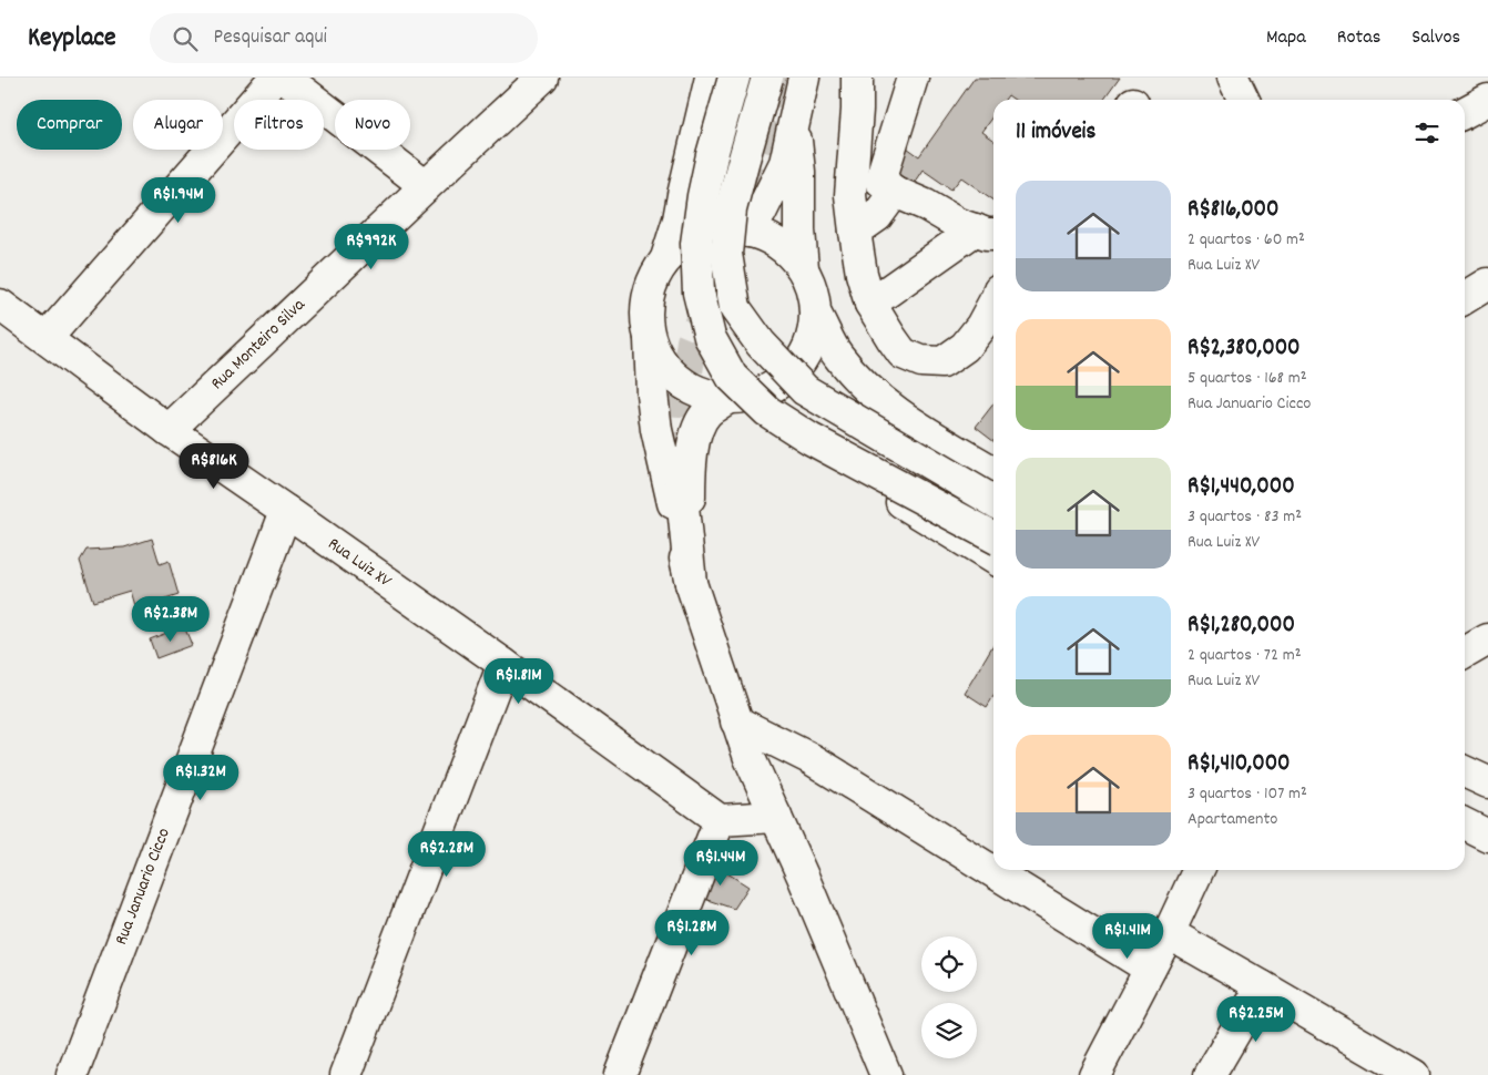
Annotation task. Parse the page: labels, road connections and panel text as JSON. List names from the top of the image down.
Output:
{
  "streets": {
    "main road": ["Rua Monteiro Silva", "Rua Luiz XV", "Rua Januario Cicco"]
  },
  "crossings": [
    ["Rua Monteiro Silva", "Rua Luiz XV"],
    ["Rua Luiz XV", "Rua Januario Cicco"]
  ],
  "page": {
    "header": "Keyplace",
    "search": "Pesquisar aqui",
    "nav": ["Mapa", "Rotas", "Salvos"],
    "chip": [
      "Comprar",
      "Alugar",
      "Filtros",
      "Novo"
    ],
    "heading": "11 imóveis",
    "list": [
      {
        "name": "R$816,000",
        "note": "2 quartos · 60 m² · Rua Luiz XV"
      },
      {
        "name": "R$2,380,000",
        "note": "5 quartos · 168 m² · Rua Januario Cicco"
      },
      {
        "name": "R$1,440,000",
        "note": "3 quartos · 83 m² · Rua Luiz XV"
      },
      {
        "name": "R$1,280,000",
        "note": "2 quartos · 72 m² · Rua Luiz XV"
      },
      {
        "name": "R$1,410,000",
        "note": "3 quartos · 107 m² · Apartamento"
      }
    ],
    "price": [
      "R$1.94M",
      "R$992K",
      "R$816K",
      "R$2.38M",
      "R$1.81M",
      "R$1.32M",
      "R$2.28M",
      "R$1.44M",
      "R$1.28M",
      "R$1.41M",
      "R$2.25M"
    ]
  }
}
